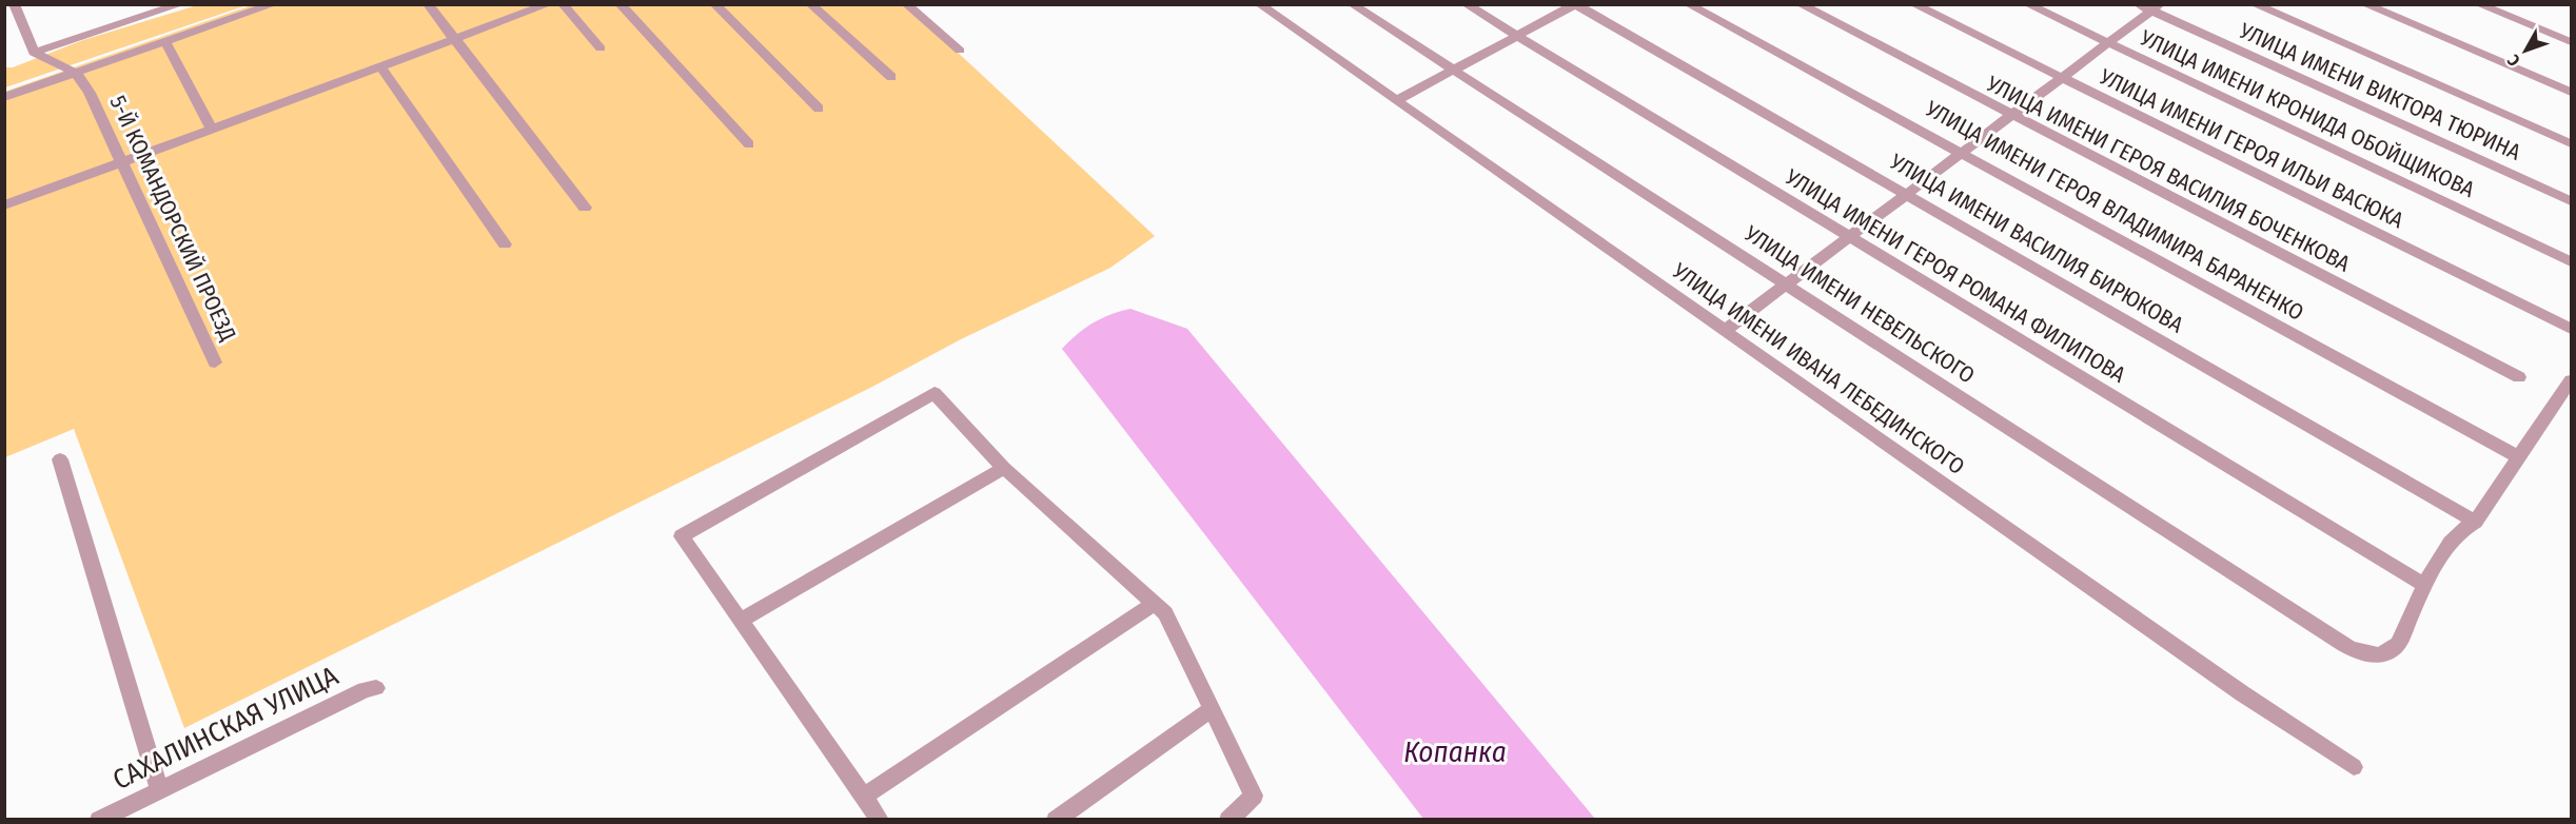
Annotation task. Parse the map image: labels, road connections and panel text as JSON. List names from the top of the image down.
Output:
{
  "streets": {
    "street": [
      "УЛИЦА ИМЕНИ ВИКТОРА ТЮРИНА",
      "УЛИЦА ИМЕНИ КРОНИДА ОБОЙЩИКОВА",
      "УЛИЦА ИМЕНИ ГЕРОЯ ИЛЬИ ВАСЮКА",
      "УЛИЦА ИМЕНИ ГЕРОЯ ВАСИЛИЯ БОЧЕНКОВА",
      "УЛИЦА ИМЕНИ ГЕРОЯ ВЛАДИМИРА БАРАНЕНКО",
      "5-Й КОМАНДОРСКИЙ ПРОЕЗД",
      "УЛИЦА ИМЕНИ ВАСИЛИЯ БИРЮКОВА",
      "УЛИЦА ИМЕНИ ГЕРОЯ РОМАНА ФИЛИПОВА",
      "УЛИЦА ИМЕНИ НЕВЕЛЬСКОГО",
      "УЛИЦА ИМЕНИ ИВАНА ЛЕБЕДИНСКОГО",
      "САХАЛИНСКАЯ УЛИЦА"
    ]
  },
  "crossings": [
    ["УЛИЦА ИМЕНИ ГЕРОЯ ВЛАДИМИРА БАРАНЕНКО", "УЛИЦА ИМЕНИ НЕВЕЛЬСКОГО"],
    ["УЛИЦА ИМЕНИ ВАСИЛИЯ БИРЮКОВА", "УЛИЦА ИМЕНИ НЕВЕЛЬСКОГО"],
    ["УЛИЦА ИМЕНИ ГЕРОЯ РОМАНА ФИЛИПОВА", "УЛИЦА ИМЕНИ НЕВЕЛЬСКОГО"]
  ],
  "water": ["Копанка"],
  "north": "bottom left"
}
